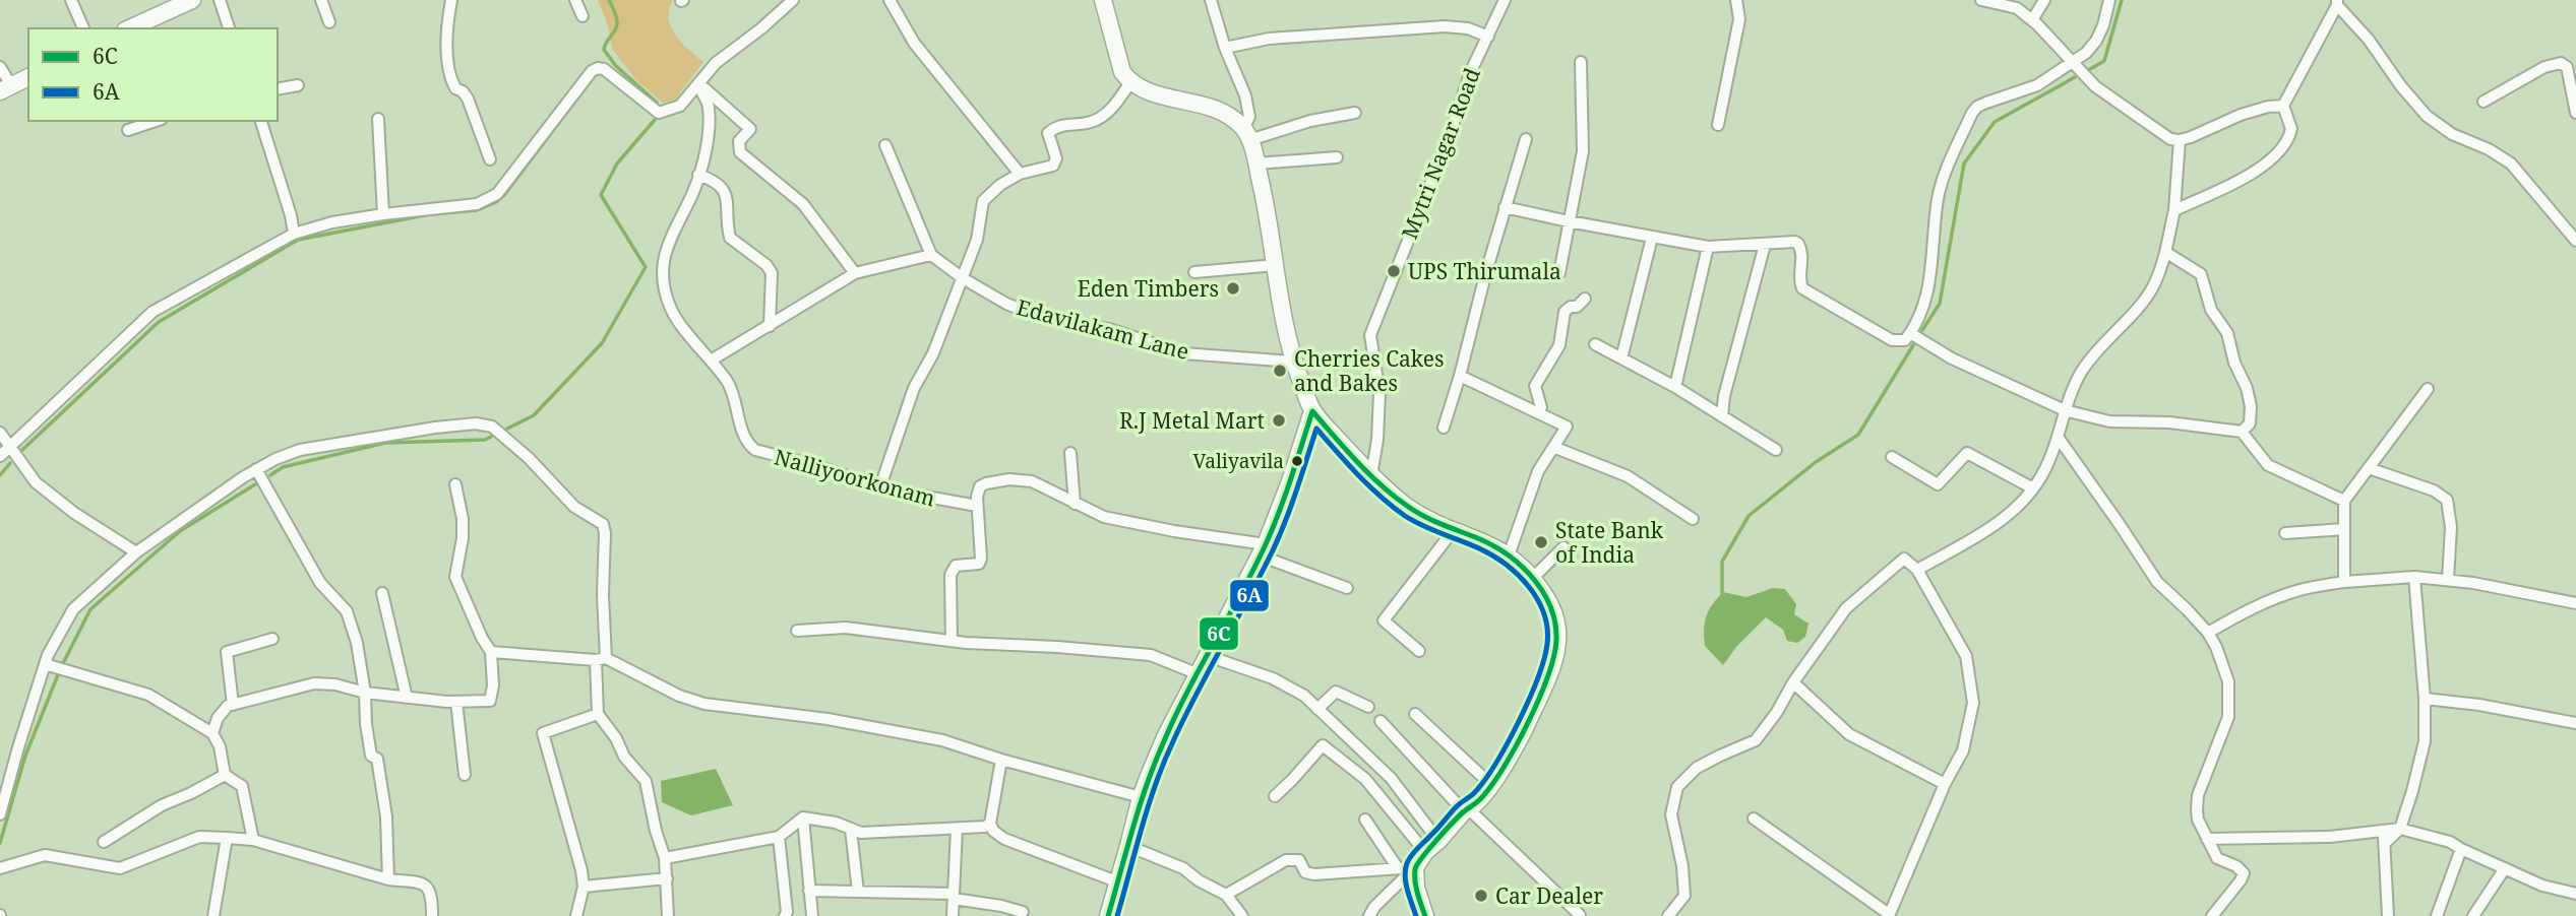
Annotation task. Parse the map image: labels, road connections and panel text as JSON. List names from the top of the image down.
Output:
{
  "streets": {
    "street": ["Mytri Nagar Road", "Edavilakam Lane", "Nalliyoorkonam"]
  },
  "places": [
    "UPS Thirumala",
    "Eden Timbers",
    "Cherries Cakes and Bakes",
    "R.J Metal Mart",
    "Valiyavila",
    "State Bank of India",
    "Car Dealer"
  ],
  "lines": ["transit line 6C", "transit line 6A"],
  "legend": ["6C", "6A"]
}
